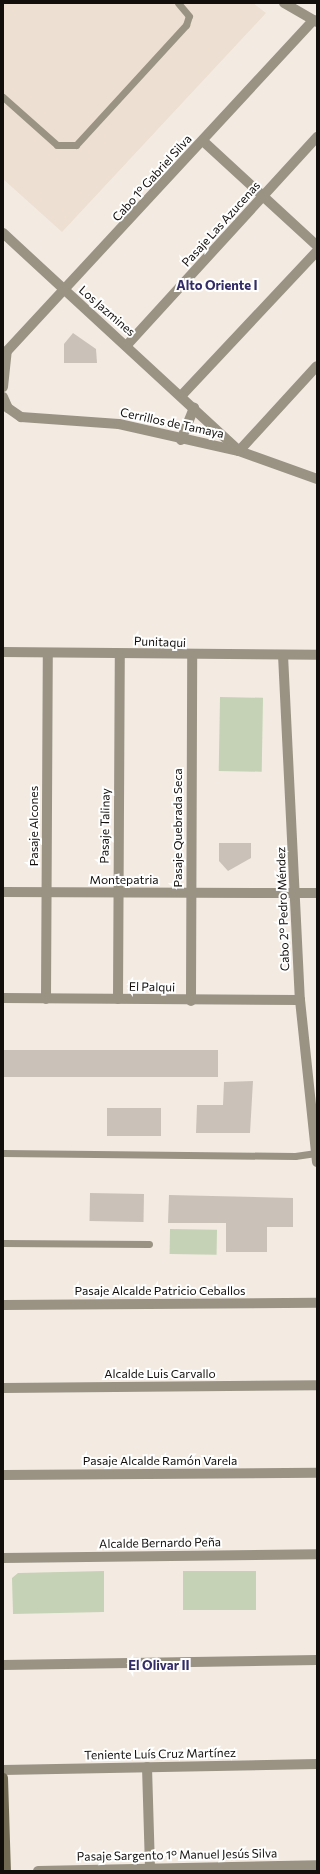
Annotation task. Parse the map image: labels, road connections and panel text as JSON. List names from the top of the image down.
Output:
{
  "streets": {
    "street": [
      "Cabo 1° Gabriel Silva",
      "Pasaje Las Azucenas",
      "Los Jazmines",
      "Cerrillos de Tamaya",
      "Punitaqui",
      "Pasaje Alcones",
      "Pasaje Talinay",
      "Pasaje Quebrada Seca",
      "Montepatria",
      "Cabo 2° Pedro Méndez",
      "El Palqui",
      "Pasaje Alcalde Patricio Ceballos",
      "Alcalde Luis Carvallo",
      "Pasaje Alcalde Ramón Varela",
      "Alcalde Bernardo Peña",
      "Teniente Luís Cruz Martínez",
      "Pasaje Sargento 1° Manuel Jesús Silva"
    ]
  },
  "crossings": [
    ["Cabo 1° Gabriel Silva", "Los Jazmines"],
    ["Pasaje Las Azucenas", "Los Jazmines"],
    ["Los Jazmines", "Cerrillos de Tamaya"],
    ["Punitaqui", "Pasaje Alcones"],
    ["Punitaqui", "Pasaje Talinay"],
    ["Punitaqui", "Pasaje Quebrada Seca"],
    ["Punitaqui", "Cabo 2° Pedro Méndez"],
    ["Pasaje Alcones", "Montepatria"],
    ["Pasaje Alcones", "El Palqui"],
    ["Pasaje Talinay", "Montepatria"],
    ["Pasaje Talinay", "El Palqui"],
    ["Pasaje Quebrada Seca", "Montepatria"],
    ["Pasaje Quebrada Seca", "El Palqui"],
    ["Montepatria", "Cabo 2° Pedro Méndez"],
    ["Cabo 2° Pedro Méndez", "El Palqui"]
  ],
  "districts": ["Alto Oriente I", "El Olivar II"]
}
